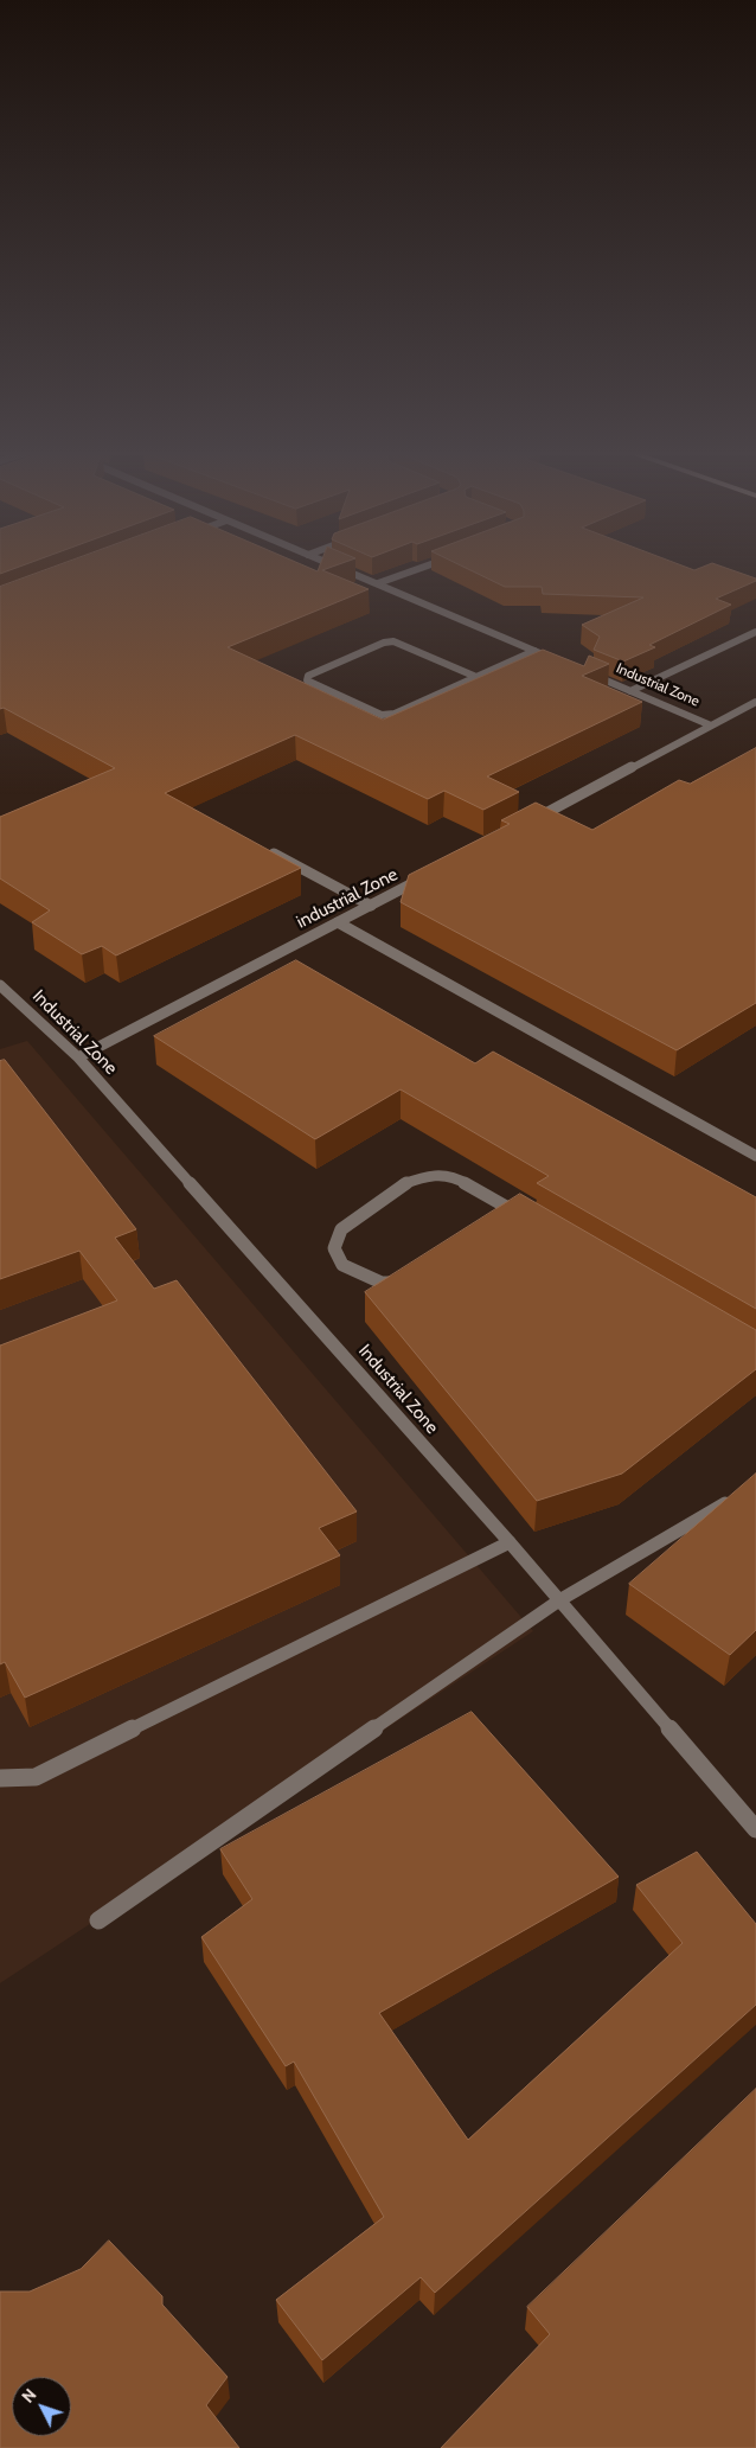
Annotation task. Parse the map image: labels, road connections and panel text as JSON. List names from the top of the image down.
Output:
{
  "streets": {
    "street": ["Industrial Zone", "industrial Zone"]
  },
  "crossings": [
    ["Industrial Zone", "industrial Zone"]
  ],
  "north": "top left"
}
